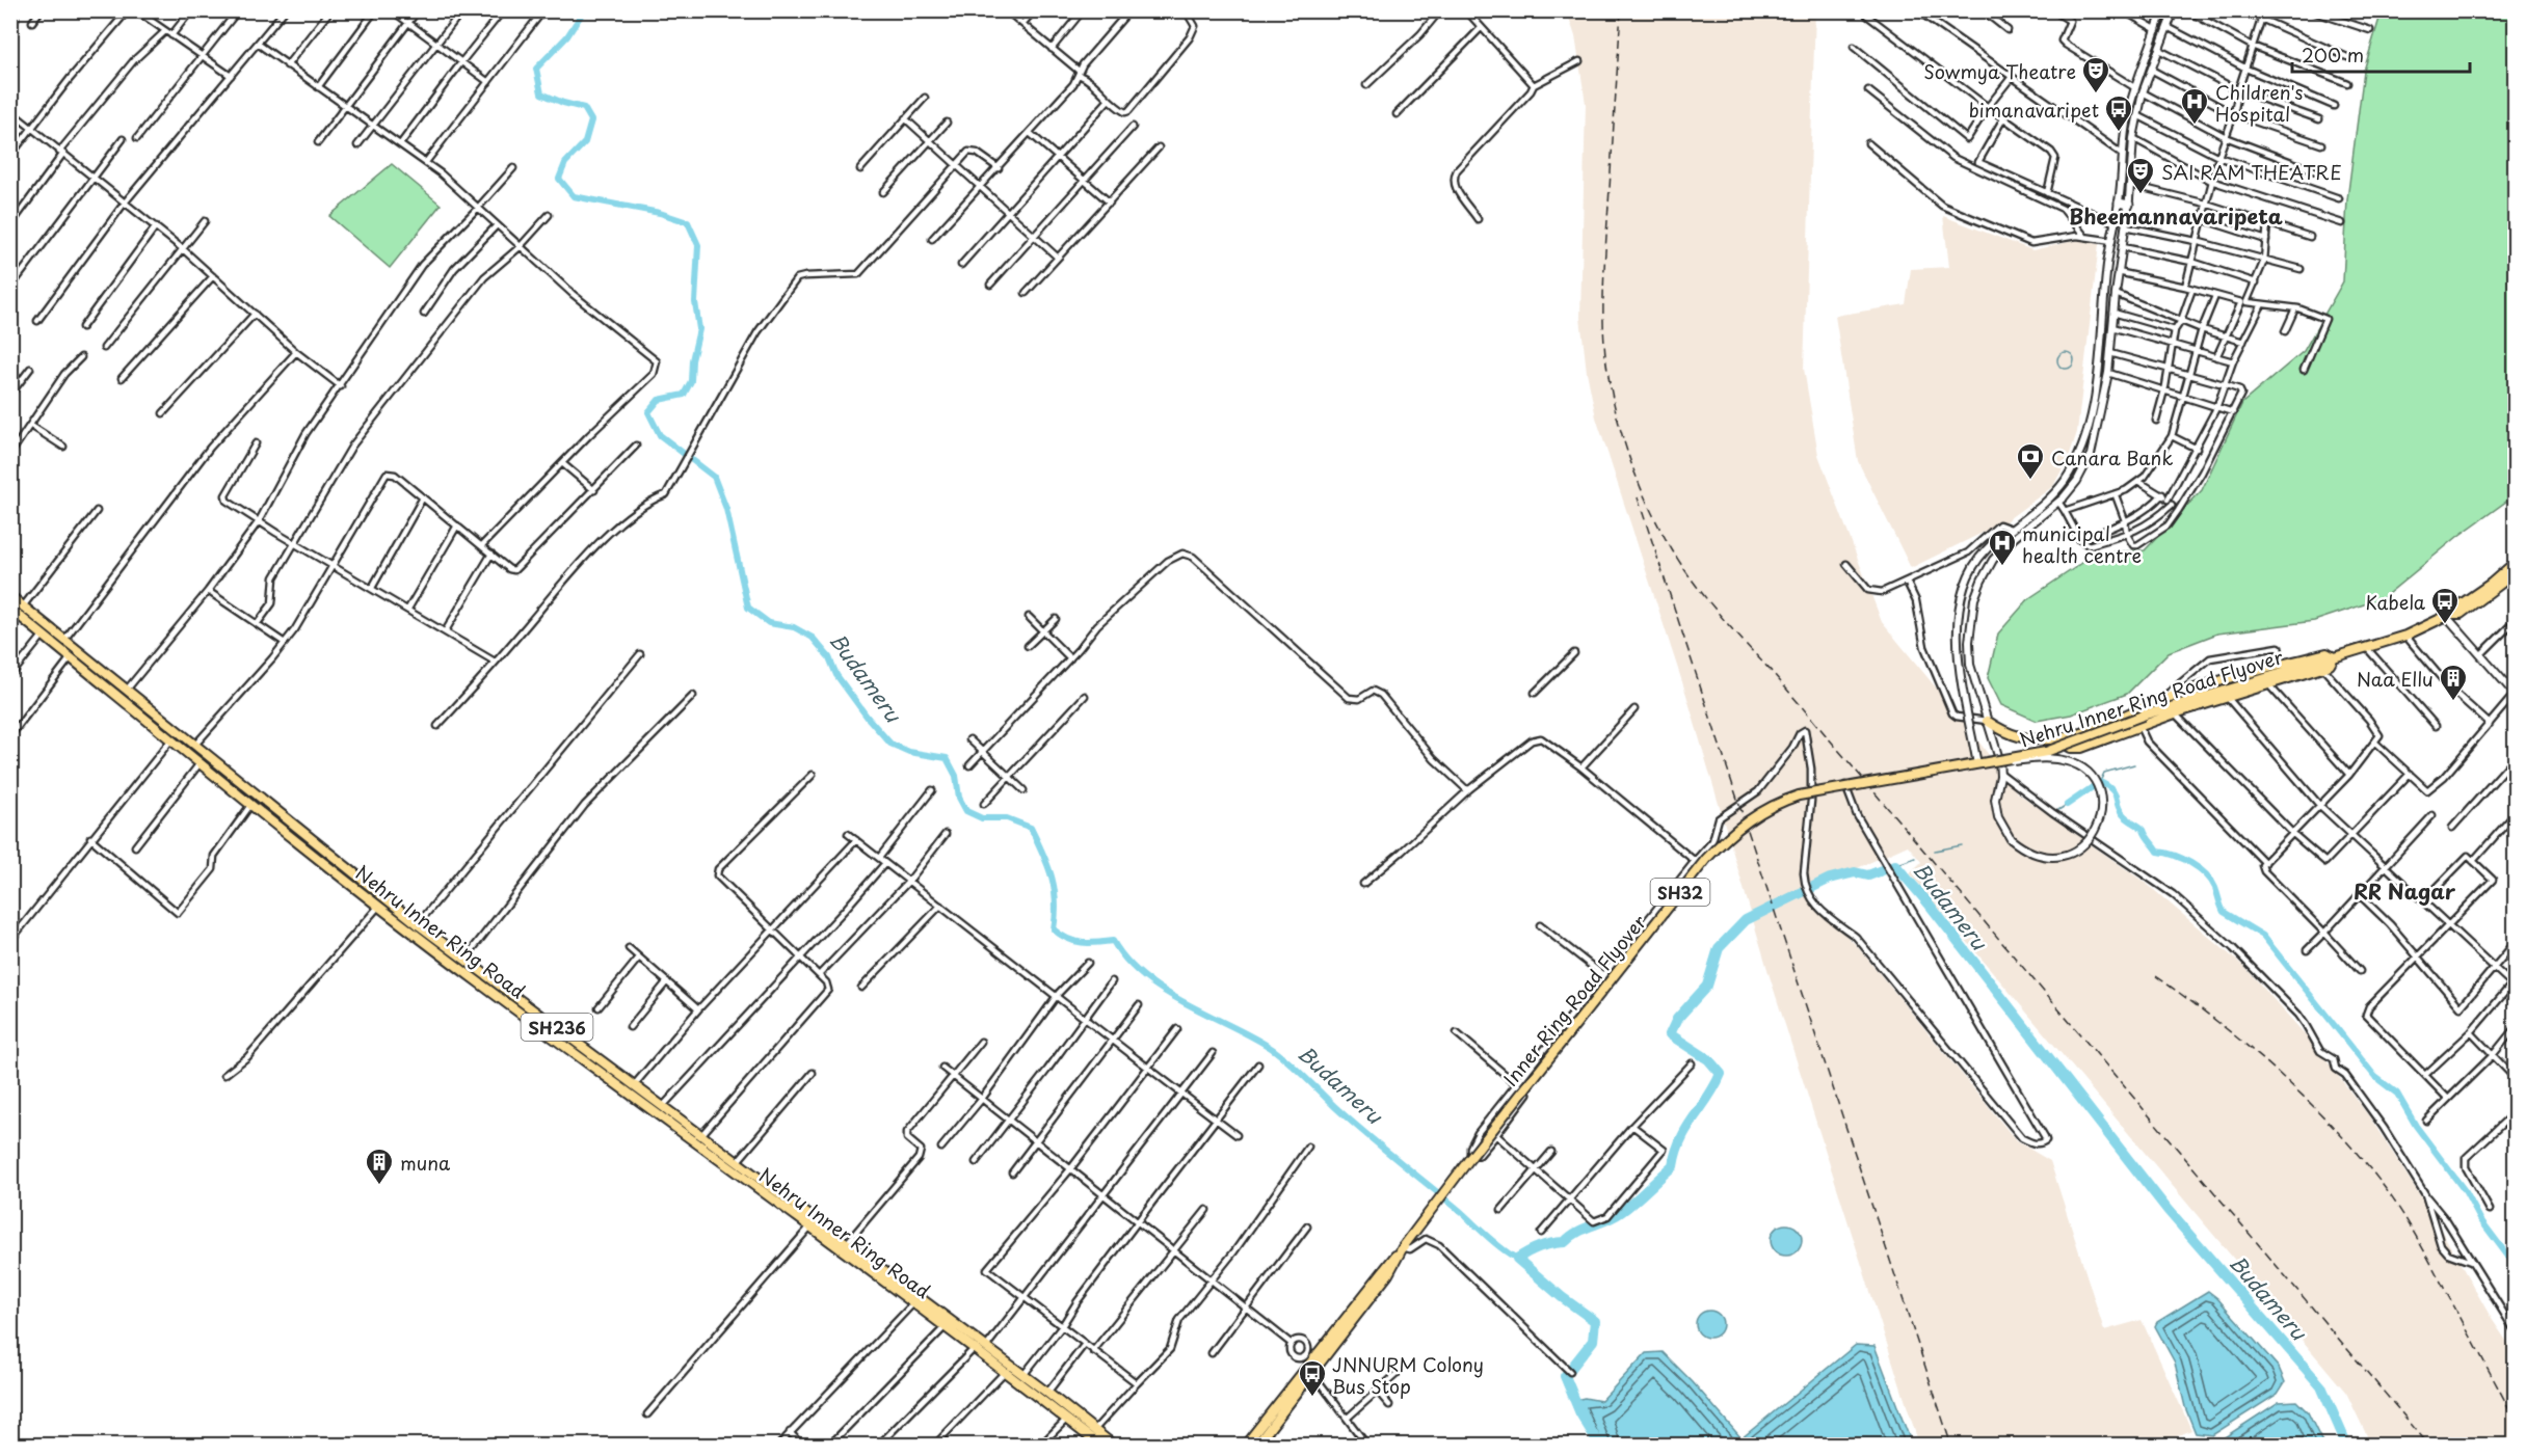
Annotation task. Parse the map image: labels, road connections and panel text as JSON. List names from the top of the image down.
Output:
{
  "streets": {
    "main road": [
      "Nehru Inner Ring Road Flyover",
      "SH32",
      "Nehru Inner Ring Road",
      "Inner Ring Road Flyover",
      "SH236"
    ]
  },
  "crossings": [
    ["Nehru Inner Ring Road Flyover", "Inner Ring Road Flyover"],
    ["SH32", "Inner Ring Road Flyover"]
  ],
  "districts": ["Bheemannavaripeta", "RR Nagar"],
  "water": ["Budameru"],
  "places": {
    "theatre": ["Sowmya Theatre", "SAI RAM THEATRE"],
    "hospital": ["Children's Hospital", "municipal health centre"],
    "bus stop": ["bimanavaripet", "Kabela", "JNNURM Colony Bus Stop"],
    "bank": ["Canara Bank"],
    "building": ["Naa Ellu", "muna"]
  },
  "scale_bar": "200 m"
}
